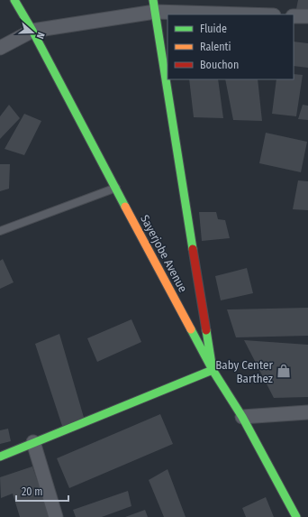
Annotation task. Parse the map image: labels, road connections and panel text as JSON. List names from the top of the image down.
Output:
{
  "streets": {
    "main road": ["Sayerjobe Avenue"]
  },
  "places": {
    "shop": ["Baby Center Barthez"]
  },
  "legend": ["Fluide", "Ralenti", "Bouchon"],
  "scale_bar": "20 m",
  "north": "right"
}
